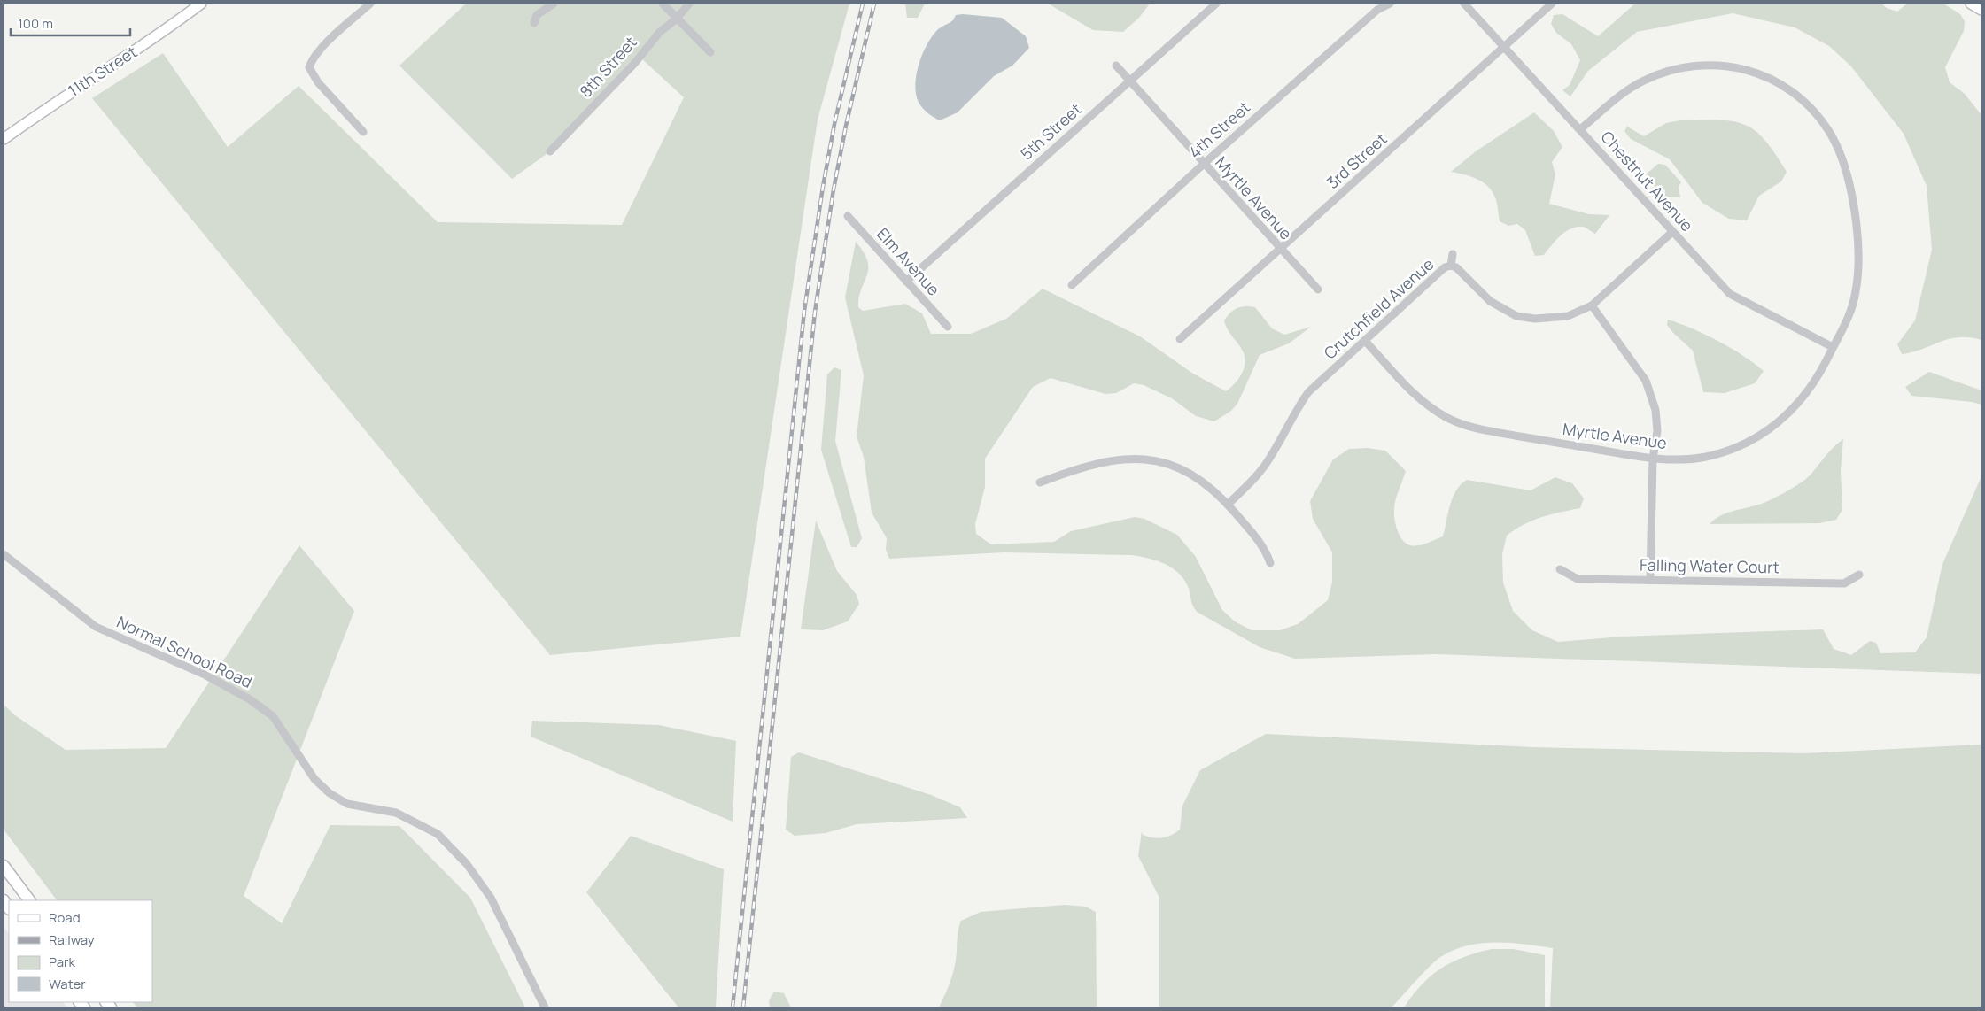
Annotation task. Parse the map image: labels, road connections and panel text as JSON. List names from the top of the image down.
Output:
{
  "streets": {
    "main road": ["11th Street"],
    "street": [
      "8th Street",
      "4th Street",
      "5th Street",
      "3rd Street",
      "Chestnut Avenue",
      "Myrtle Avenue",
      "Elm Avenue",
      "Crutchfield Avenue",
      "Falling Water Court",
      "Normal School Road"
    ]
  },
  "crossings": [
    ["4th Street", "Myrtle Avenue"],
    ["5th Street", "Myrtle Avenue"],
    ["5th Street", "Elm Avenue"],
    ["3rd Street", "Chestnut Avenue"],
    ["3rd Street", "Myrtle Avenue"],
    ["Chestnut Avenue", "Myrtle Avenue"],
    ["Chestnut Avenue", "Crutchfield Avenue"],
    ["Myrtle Avenue", "Crutchfield Avenue"]
  ],
  "legend": [
    "Road",
    "Railway",
    "Park",
    "Water"
  ],
  "scale_bar": "100 m"
}
